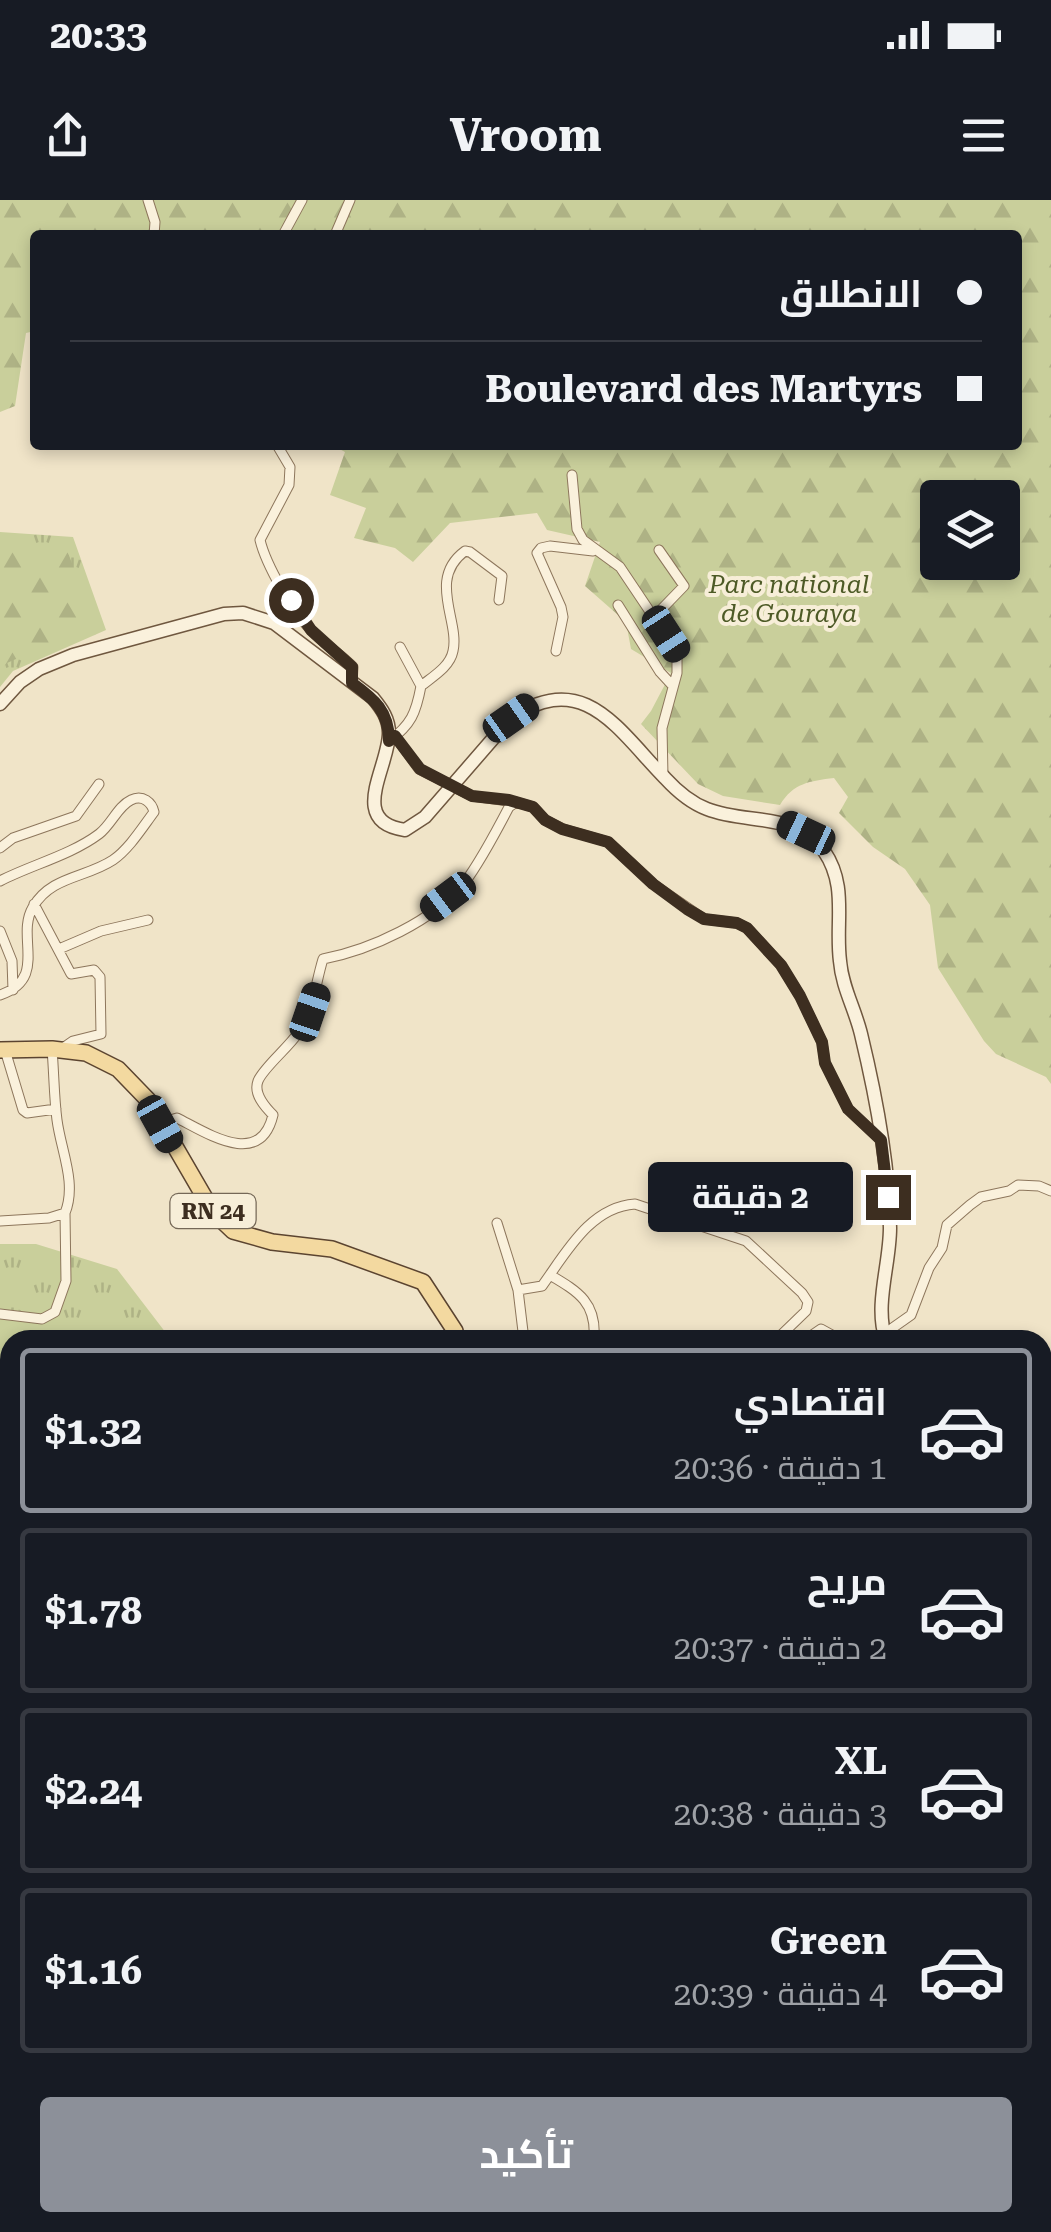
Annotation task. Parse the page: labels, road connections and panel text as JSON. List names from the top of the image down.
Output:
{
  "streets": {
    "main road": ["RN 24"]
  },
  "parks": ["Parc national de Gouraya"],
  "page": {
    "status": "20:33",
    "header": "Vroom",
    "banner": ["الانطلاق", "Boulevard des Martyrs"],
    "bubble": "2 دقيقة",
    "list": [
      {
        "name": "اقتصادي",
        "note": "1 دقيقة · 20:36",
        "value": "$1.32"
      },
      {
        "name": "مريح",
        "note": "2 دقيقة · 20:37",
        "value": "$1.78"
      },
      {
        "name": "XL",
        "note": "3 دقيقة · 20:38",
        "value": "$2.24"
      },
      {
        "name": "Green",
        "note": "4 دقيقة · 20:39",
        "value": "$1.16"
      }
    ],
    "buttons": "تأكيد"
  }
}
